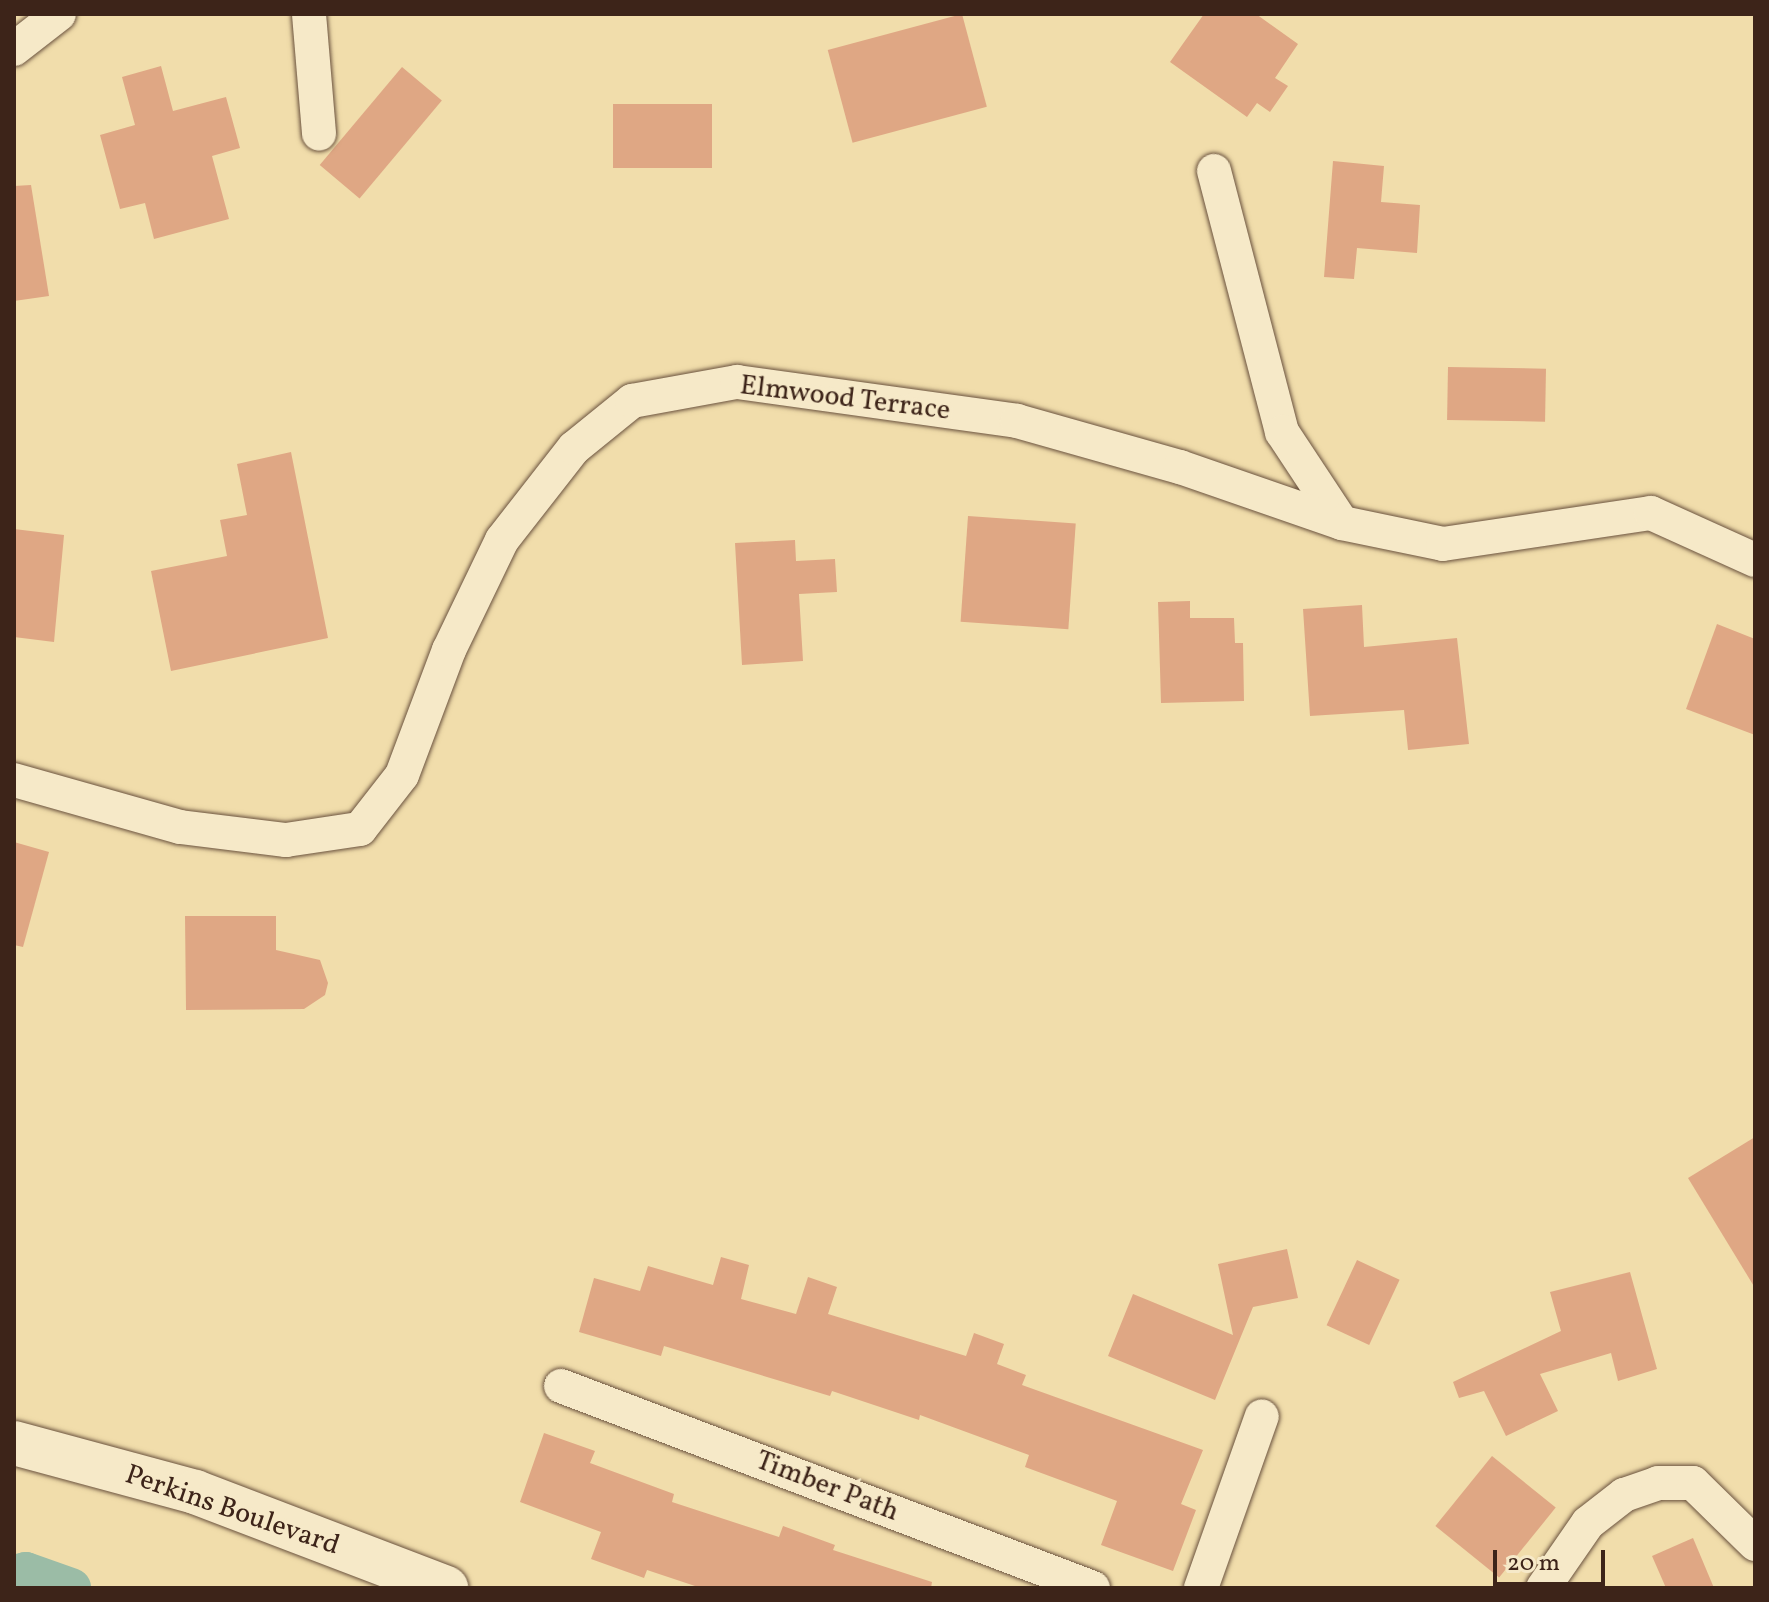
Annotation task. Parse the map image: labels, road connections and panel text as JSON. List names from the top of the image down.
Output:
{
  "streets": {
    "street": ["Elmwood Terrace", "Timber Path", "Perkins Boulevard"]
  },
  "scale_bar": "20 m"
}
